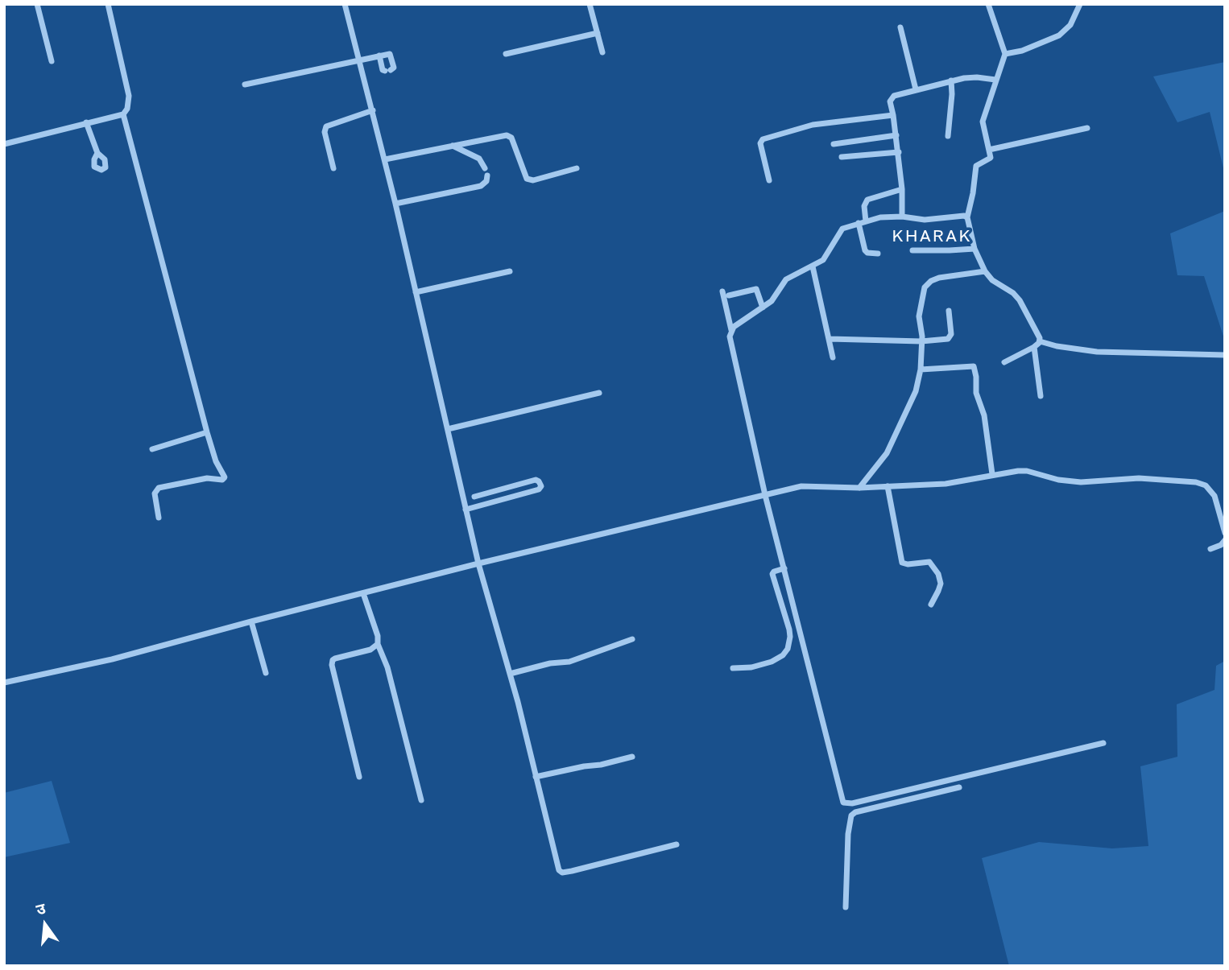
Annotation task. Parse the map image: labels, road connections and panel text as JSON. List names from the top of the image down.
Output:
{
  "districts": ["KHARAK"],
  "north": "top"
}
